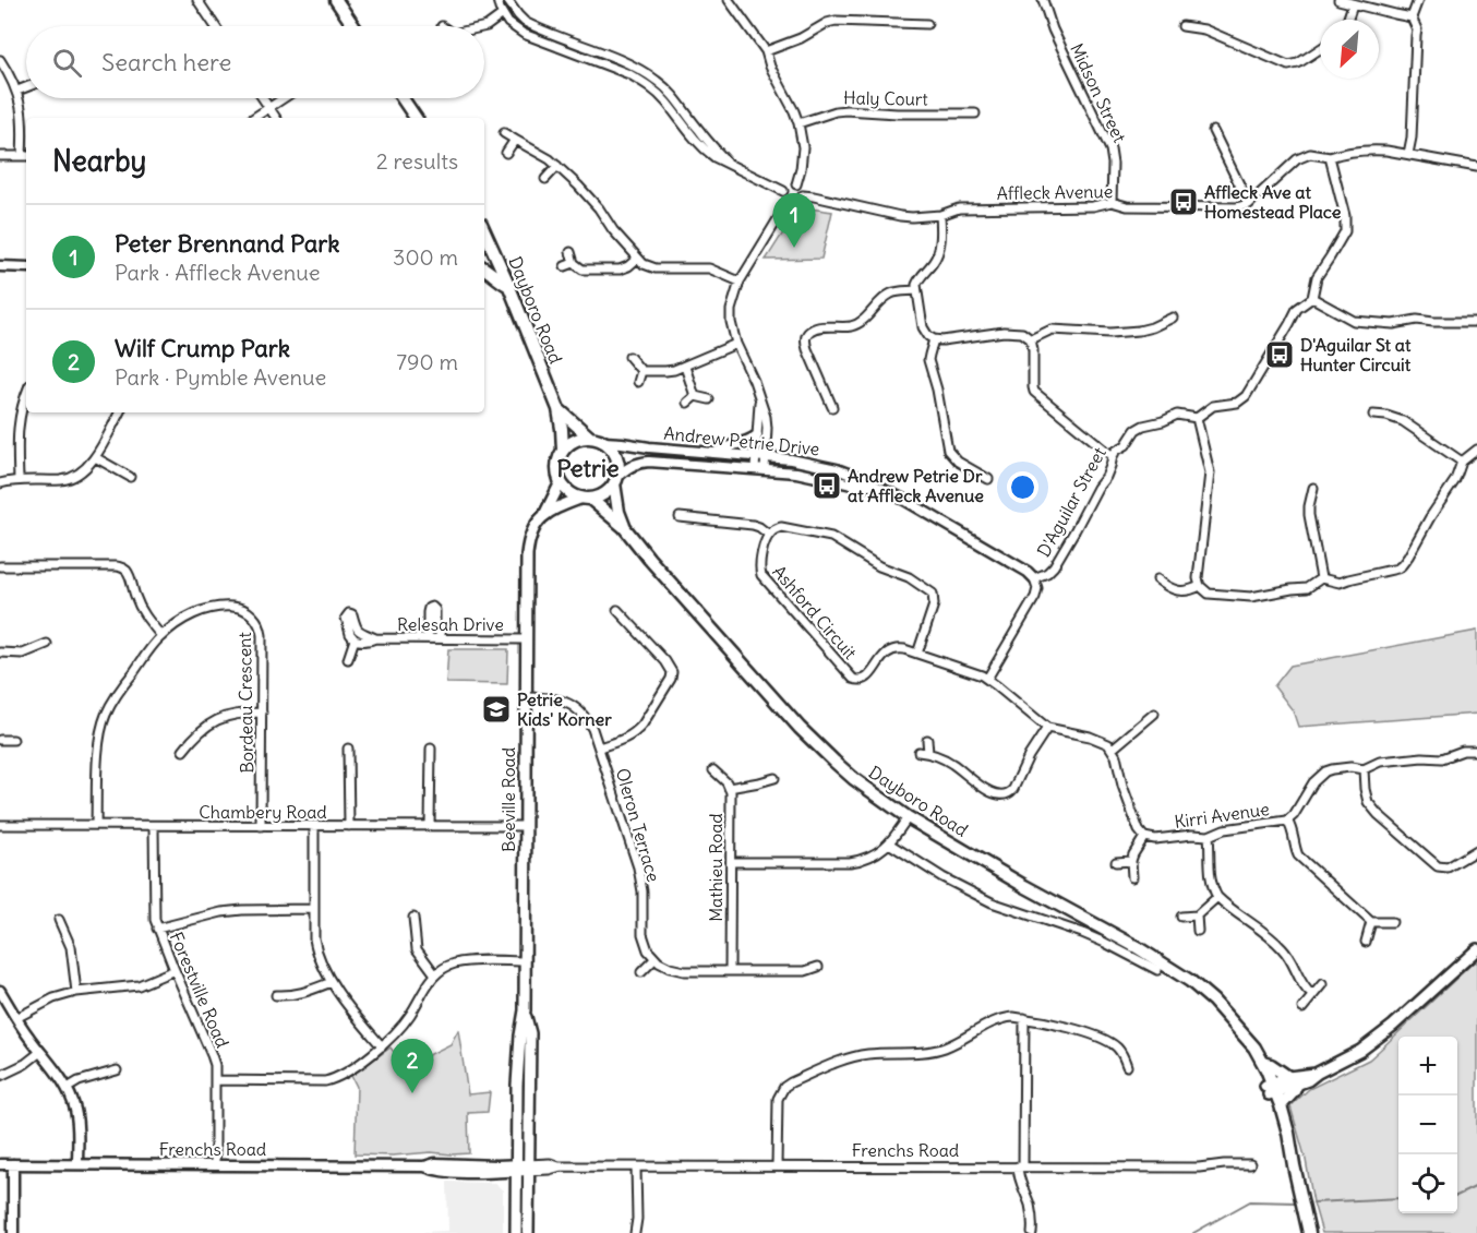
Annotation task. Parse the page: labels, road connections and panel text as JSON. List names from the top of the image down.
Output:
{
  "streets": {
    "main road": ["Dayboro Road", "Beeville Road"],
    "street": [
      "Midson Street",
      "Haly Court",
      "Affleck Avenue",
      "Andrew Petrie Drive",
      "D'Aguilar Street",
      "Ashford Circuit",
      "Relesah Drive",
      "Bordeau Crescent",
      "Chambery Road",
      "Kirri Avenue",
      "Oleron Terrace",
      "Mathieu Road",
      "Forestville Road",
      "Frenchs Road"
    ]
  },
  "crossings": [
    ["Midson Street", "Affleck Avenue"],
    ["Dayboro Road", "Andrew Petrie Drive"],
    ["Dayboro Road", "Beeville Road"],
    ["Andrew Petrie Drive", "D'Aguilar Street"],
    ["Andrew Petrie Drive", "Beeville Road"],
    ["Relesah Drive", "Beeville Road"],
    ["Bordeau Crescent", "Chambery Road"],
    ["Beeville Road", "Chambery Road"],
    ["Beeville Road", "Oleron Terrace"],
    ["Beeville Road", "Frenchs Road"],
    ["Chambery Road", "Forestville Road"],
    ["Forestville Road", "Frenchs Road"]
  ],
  "districts": ["Petrie"],
  "places": {
    "bus stop": ["Affleck Ave at Homestead Place", "D'Aguilar St at Hunter Circuit", "Andrew Petrie Dr at Affleck Avenue"],
    "school or university": ["Petrie Kids' Korner"]
  },
  "north": "bottom left",
  "page": {
    "search": "Search here",
    "heading": ["Nearby", "2 results"],
    "pins": ["1", "2"],
    "list": [
      {
        "mark": "1",
        "name": "Peter Brennand Park",
        "note": "Park · Affleck Avenue",
        "value": "300 m"
      },
      {
        "mark": "2",
        "name": "Wilf Crump Park",
        "note": "Park · Pymble Avenue",
        "value": "790 m"
      }
    ],
    "map_buttons": ["+", "−"]
  }
}
